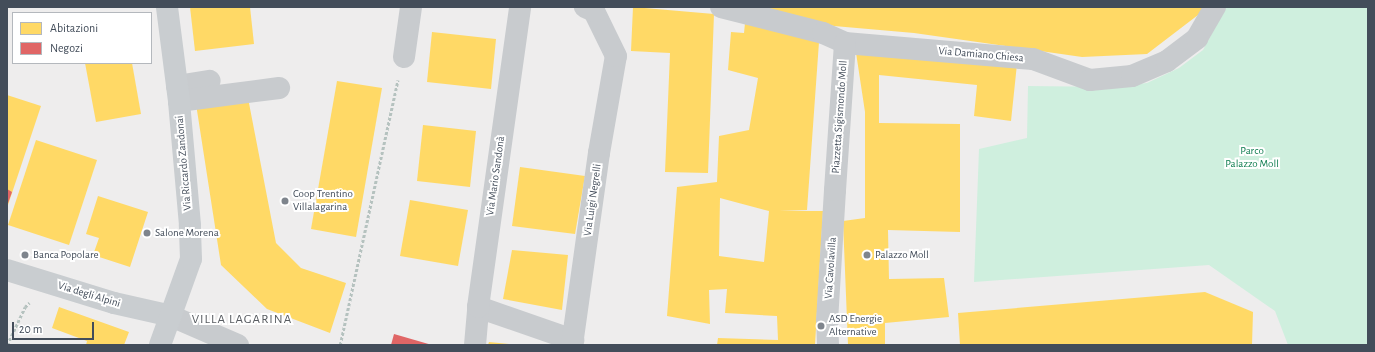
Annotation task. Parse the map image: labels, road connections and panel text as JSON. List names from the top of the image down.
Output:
{
  "streets": {
    "street": [
      "Via Damiano Chiesa",
      "Piazzetta Sigismondo Moll",
      "Via Riccardo Zandonai",
      "Via Mario Sandonà",
      "Via Luigi Negrelli",
      "Via Cavolavilla",
      "Via degli Alpini"
    ]
  },
  "crossings": [
    ["Via Damiano Chiesa", "Piazzetta Sigismondo Moll"],
    ["Piazzetta Sigismondo Moll", "Via Cavolavilla"],
    ["Via Riccardo Zandonai", "Via degli Alpini"]
  ],
  "districts": ["VILLA LAGARINA"],
  "parks": ["Parco Palazzo Moll"],
  "places": [
    "Coop Trentino Villalagarina",
    "Salone Morena",
    "Banca Popolare",
    "Palazzo Moll",
    "ASD Energie Alternative"
  ],
  "legend": ["Abitazioni", "Negozi"],
  "scale_bar": "20 m"
}
